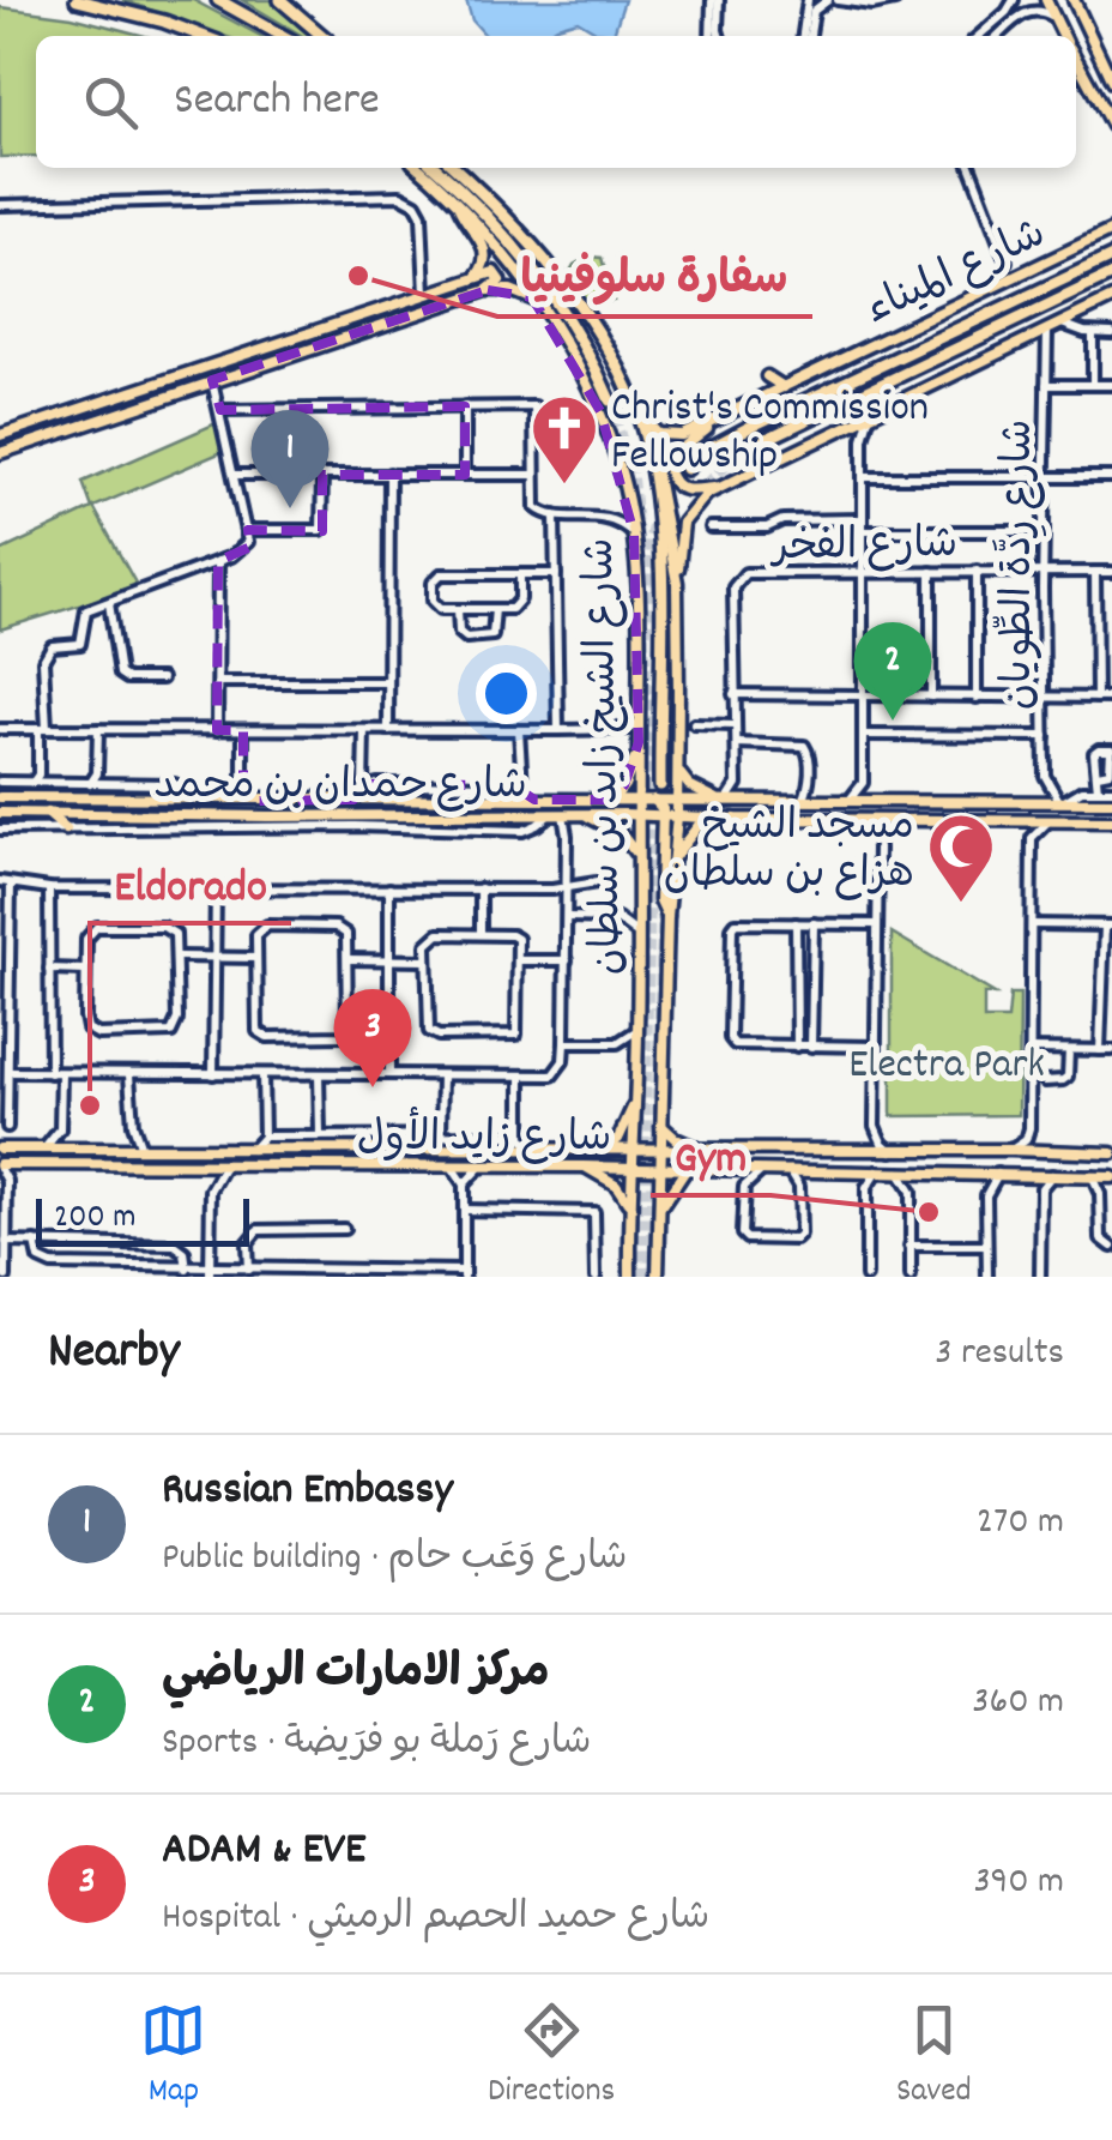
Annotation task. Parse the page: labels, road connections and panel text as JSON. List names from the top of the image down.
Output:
{
  "streets": {
    "highway": ["شارع الشيخ زايد بن سلطان"],
    "main road": ["شارع الميناء", "شارع حمدان بن محمد", "شارع زايد الأول"],
    "street": ["شارع الفخر", "شارع رِدَّة الطِّويان"]
  },
  "crossings": [
    ["شارع الميناء", "شارع الشيخ زايد بن سلطان"],
    ["شارع الفخر", "شارع رِدَّة الطِّويان"],
    ["شارع الشيخ زايد بن سلطان", "شارع حمدان بن محمد"],
    ["شارع الشيخ زايد بن سلطان", "شارع زايد الأول"]
  ],
  "parks": ["Electra Park"],
  "places": {
    "other": ["سفارة سلوفينيا", "Eldorado", "Gym"],
    "church": ["Christ's Commission Fellowship"],
    "mosque": ["مسجد الشيخ هزاع بن سلطان"]
  },
  "scale_bar": "200 m",
  "page": {
    "search": "Search here",
    "pins": ["1", "2", "3"],
    "scale": "200 m",
    "heading": ["Nearby", "3 results"],
    "list": [
      {
        "mark": "1",
        "name": "Russian Embassy",
        "note": "Public building · شارع وَعَب حام",
        "value": "270 m"
      },
      {
        "mark": "2",
        "name": "مركز الامارات الرياضي",
        "note": "Sports · شارع رَملة بو فرَيضة",
        "value": "360 m"
      },
      {
        "mark": "3",
        "name": "ADAM & EVE",
        "note": "Hospital · شارع حميد الحصم الرميثي",
        "value": "390 m"
      }
    ],
    "nav": ["Map", "Directions", "Saved"]
  }
}
